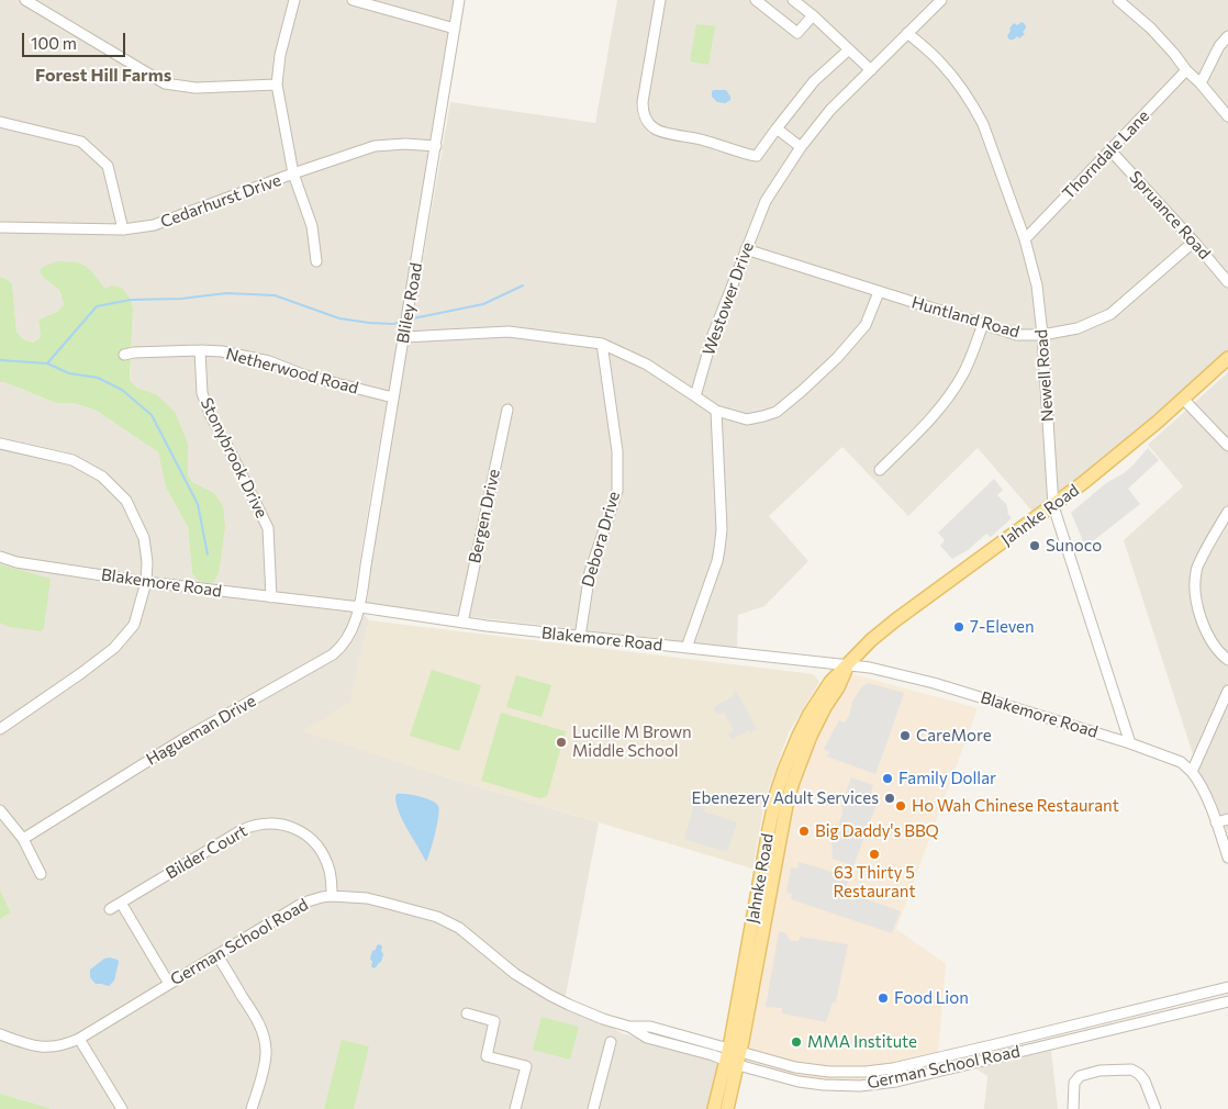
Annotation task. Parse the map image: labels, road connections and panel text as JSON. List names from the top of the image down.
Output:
{
  "streets": {
    "main road": ["Jahnke Road"],
    "street": [
      "Thorndale Lane",
      "Cedarhurst Drive",
      "Spruance Road",
      "Westower Drive",
      "Bliley Road",
      "Huntland Road",
      "Netherwood Road",
      "Newell Road",
      "Stonybrook Drive",
      "Bergen Drive",
      "Debora Drive",
      "Blakemore Road",
      "Hagueman Drive",
      "Bilder Court",
      "German School Road"
    ]
  },
  "crossings": [
    ["Thorndale Lane", "Spruance Road"],
    ["Thorndale Lane", "Newell Road"],
    ["Cedarhurst Drive", "Bliley Road"],
    ["Spruance Road", "Huntland Road"],
    ["Westower Drive", "Huntland Road"],
    ["Westower Drive", "Newell Road"],
    ["Bliley Road", "Netherwood Road"],
    ["Bliley Road", "Blakemore Road"],
    ["Bliley Road", "Hagueman Drive"],
    ["Huntland Road", "Newell Road"],
    ["Netherwood Road", "Stonybrook Drive"],
    ["Newell Road", "Jahnke Road"],
    ["Newell Road", "Blakemore Road"],
    ["Stonybrook Drive", "Blakemore Road"],
    ["Jahnke Road", "Blakemore Road"],
    ["Jahnke Road", "German School Road"],
    ["Bergen Drive", "Blakemore Road"],
    ["Debora Drive", "Blakemore Road"],
    ["Blakemore Road", "Hagueman Drive"],
    ["Bilder Court", "German School Road"]
  ],
  "districts": ["Forest Hill Farms"],
  "places": [
    "Sunoco",
    "7-Eleven",
    "CareMore",
    "Lucille M Brown Middle School",
    "Family Dollar",
    "Ebenezery Adult Services",
    "Ho Wah Chinese Restaurant",
    "Big Daddy's BBQ",
    "63 Thirty 5 Restaurant",
    "Food Lion",
    "MMA Institute"
  ],
  "scale_bar": "100 m"
}
